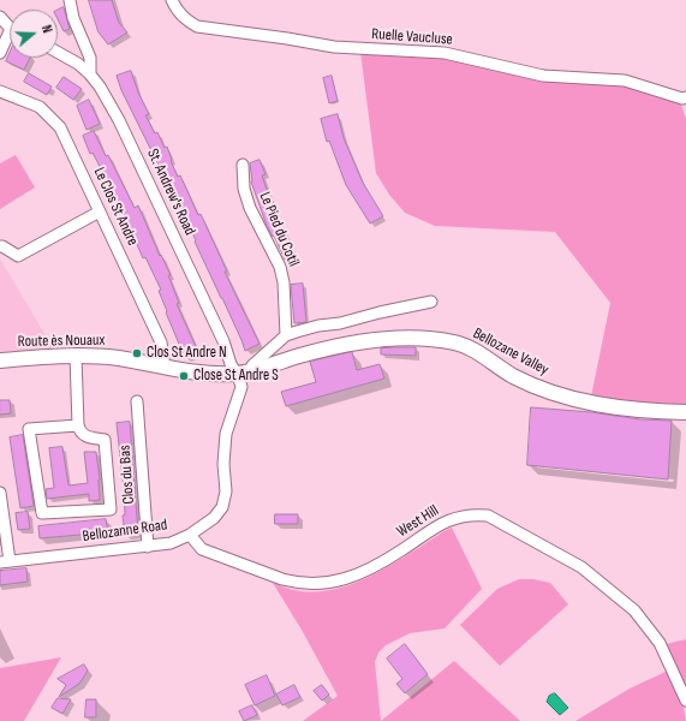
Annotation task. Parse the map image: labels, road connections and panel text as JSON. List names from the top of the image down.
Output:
{
  "streets": {
    "street": [
      "Ruelle Vaucluse",
      "St. Andrew's Road",
      "Le Clos St Andre",
      "Le Pied du Cotil",
      "Route ès Nouaux",
      "Bellozane Valley",
      "Clos du Bas",
      "West Hill",
      "Bellozanne Road"
    ]
  },
  "crossings": [
    ["St. Andrew's Road", "Route ès Nouaux"],
    ["St. Andrew's Road", "Bellozane Valley"],
    ["St. Andrew's Road", "Bellozanne Road"],
    ["Le Clos St Andre", "Route ès Nouaux"],
    ["Route ès Nouaux", "Bellozane Valley"],
    ["Route ès Nouaux", "Bellozanne Road"],
    ["Bellozane Valley", "Bellozanne Road"],
    ["Clos du Bas", "Bellozanne Road"],
    ["West Hill", "Bellozanne Road"]
  ],
  "places": ["Clos St Andre N", "Close St Andre S"],
  "north": "right"
}
